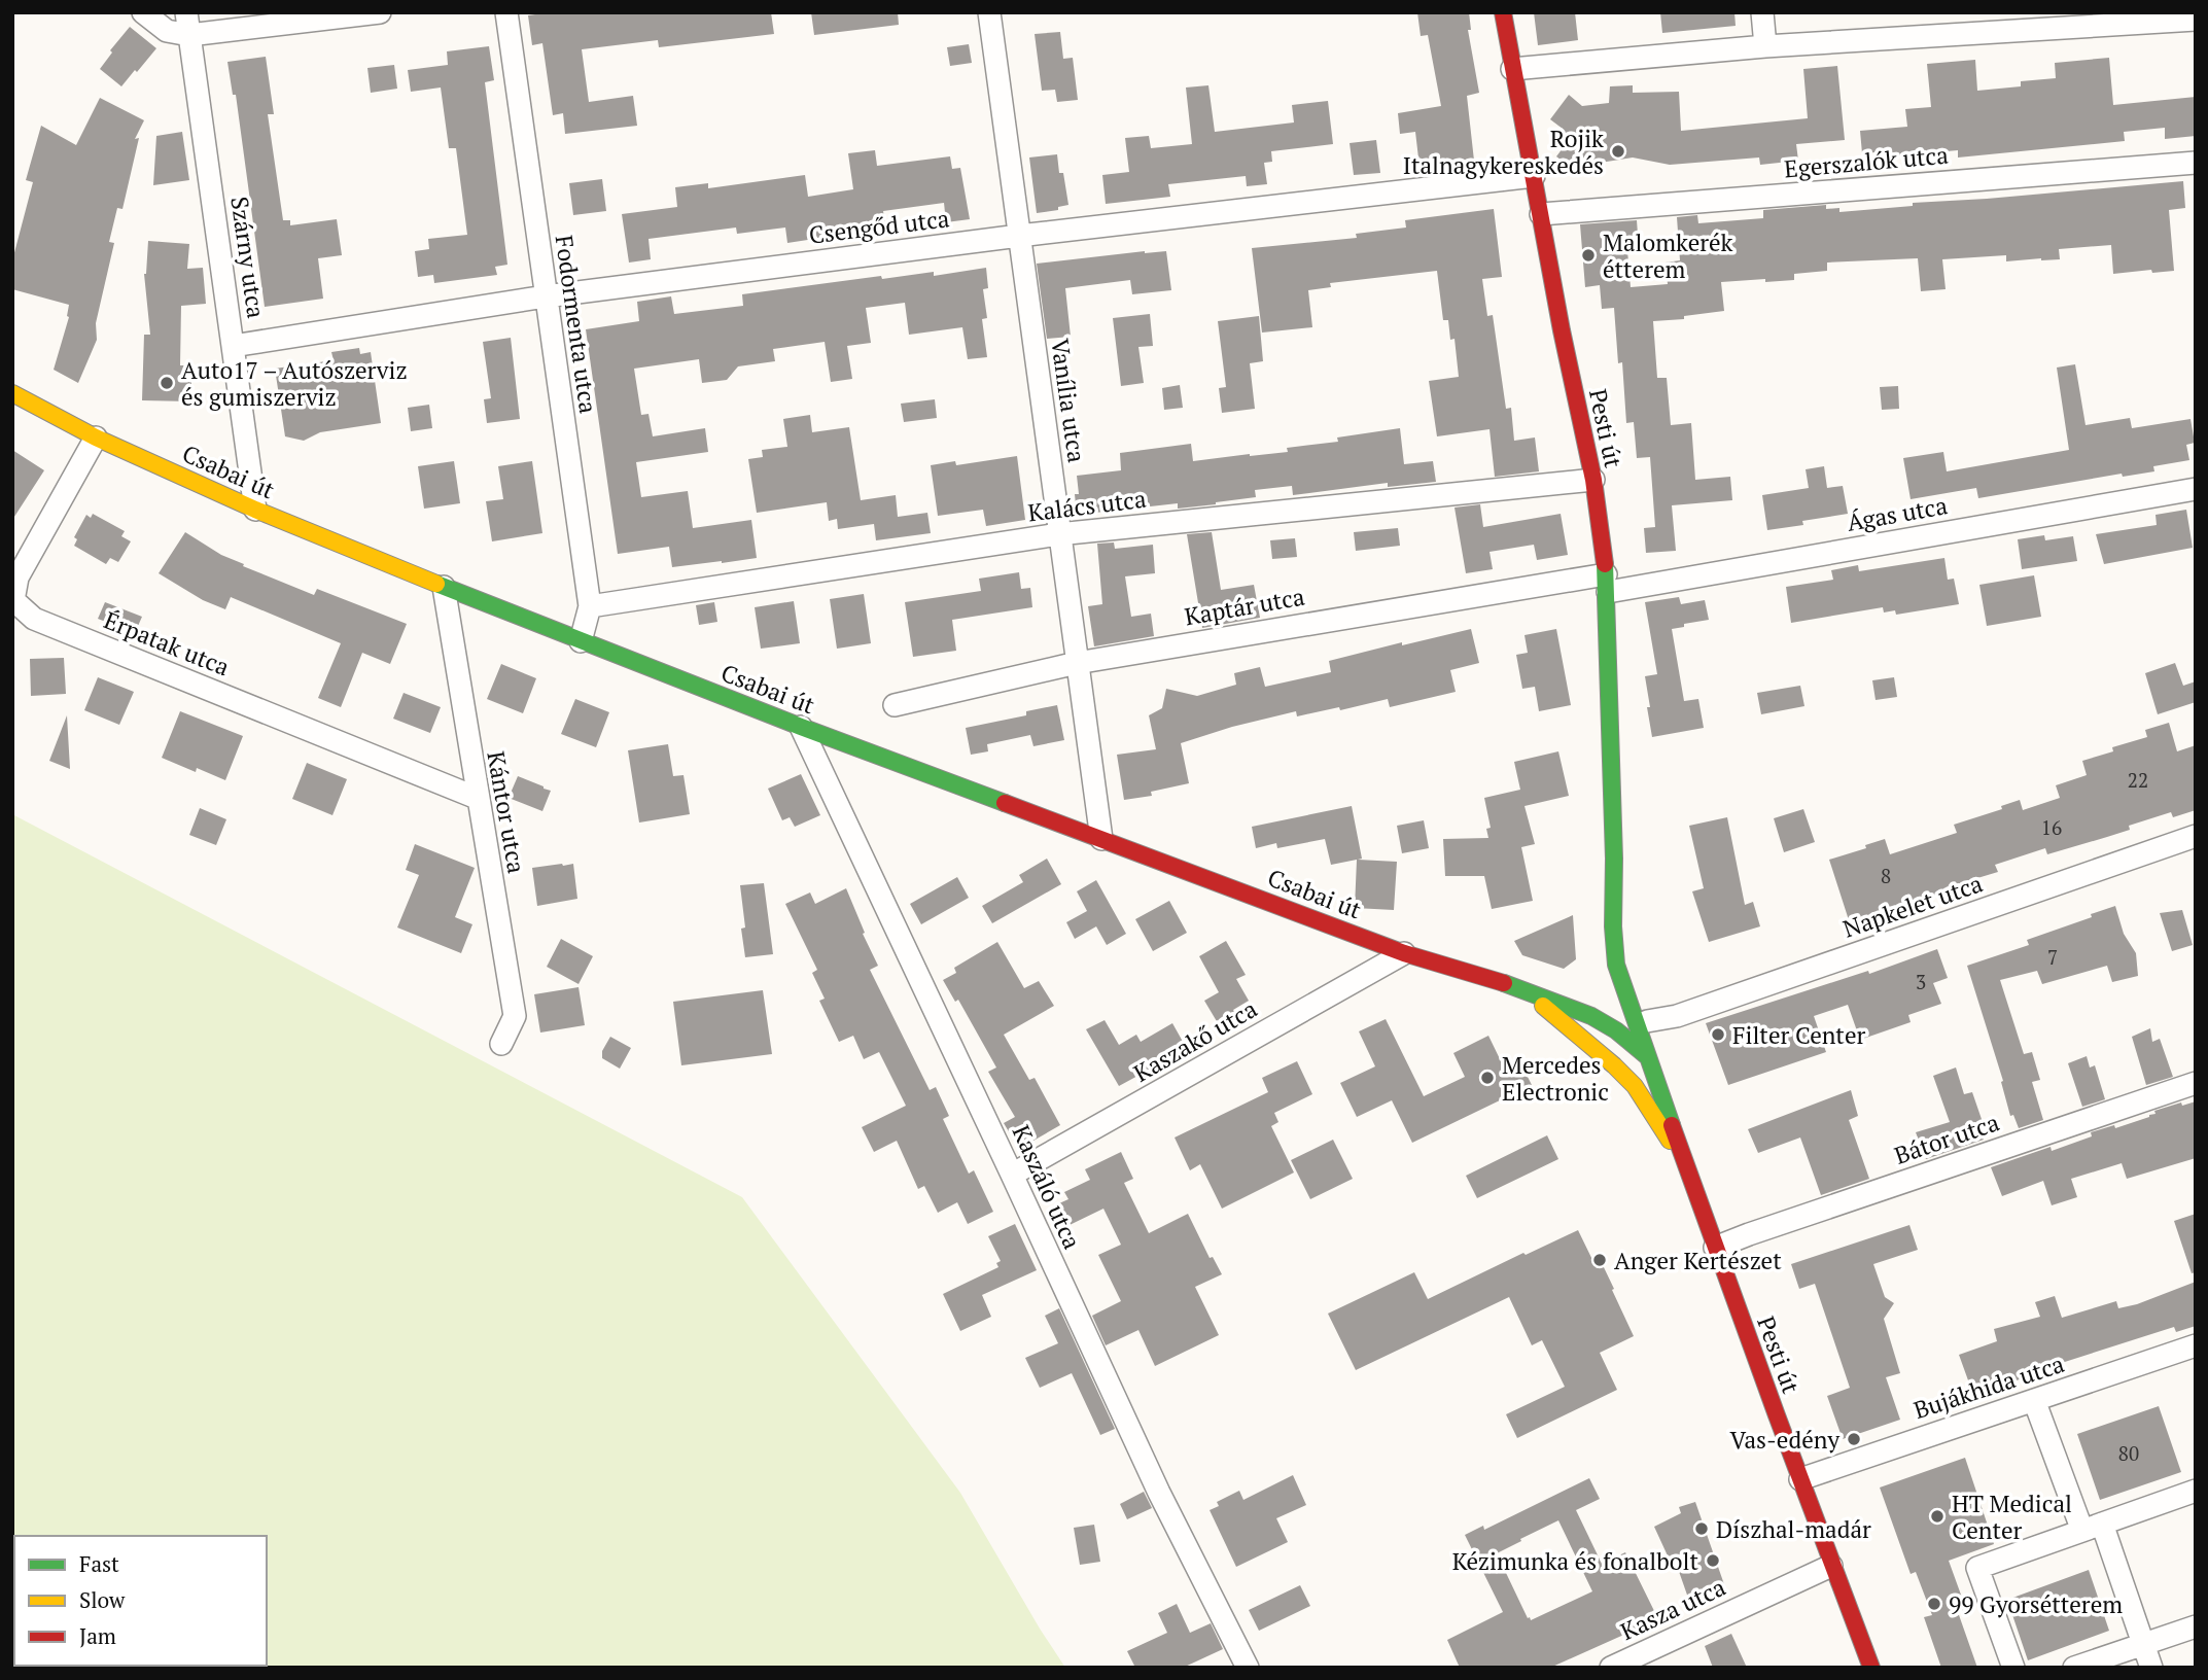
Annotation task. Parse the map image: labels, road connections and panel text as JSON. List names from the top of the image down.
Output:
{
  "streets": {
    "main road": ["Pesti út", "Csabai út"],
    "street": [
      "Egerszalók utca",
      "Csengőd utca",
      "Szárny utca",
      "Fodormenta utca",
      "Vanília utca",
      "Kalács utca",
      "Ágas utca",
      "Kaptár utca",
      "Érpatak utca",
      "Kántor utca",
      "Napkelet utca",
      "Kaszakő utca",
      "Bátor utca",
      "Kaszáló utca",
      "Bujákhida utca",
      "Kasza utca"
    ]
  },
  "crossings": [
    ["Egerszalók utca", "Pesti út"],
    ["Csengőd utca", "Szárny utca"],
    ["Csengőd utca", "Fodormenta utca"],
    ["Csengőd utca", "Vanília utca"],
    ["Csengőd utca", "Pesti út"],
    ["Szárny utca", "Csabai út"],
    ["Fodormenta utca", "Csabai út"],
    ["Fodormenta utca", "Kalács utca"],
    ["Vanília utca", "Csabai út"],
    ["Vanília utca", "Kalács utca"],
    ["Vanília utca", "Kaptár utca"],
    ["Pesti út", "Csabai út"],
    ["Pesti út", "Kalács utca"],
    ["Pesti út", "Ágas utca"],
    ["Pesti út", "Kaptár utca"],
    ["Pesti út", "Napkelet utca"],
    ["Pesti út", "Bátor utca"],
    ["Pesti út", "Bujákhida utca"],
    ["Pesti út", "Kasza utca"],
    ["Csabai út", "Érpatak utca"],
    ["Csabai út", "Kántor utca"],
    ["Csabai út", "Kaszakő utca"],
    ["Csabai út", "Kaszáló utca"],
    ["Ágas utca", "Kaptár utca"],
    ["Érpatak utca", "Kántor utca"],
    ["Kaszakő utca", "Kaszáló utca"]
  ],
  "places": [
    "Rojik Italnagykereskedés",
    "Malomkerék étterem",
    "Auto17 – Autószerviz és gumiszerviz",
    "Filter Center",
    "Mercedes Electronic",
    "Anger Kertészet",
    "Vas-edény",
    "HT Medical Center",
    "Díszhal-madár",
    "Kézimunka és fonalbolt",
    "99 Gyorsétterem"
  ],
  "house_numbers": [
    "22",
    "16",
    "8",
    "7",
    "3",
    "80"
  ],
  "legend": ["Fast", "Slow", "Jam"]
}
